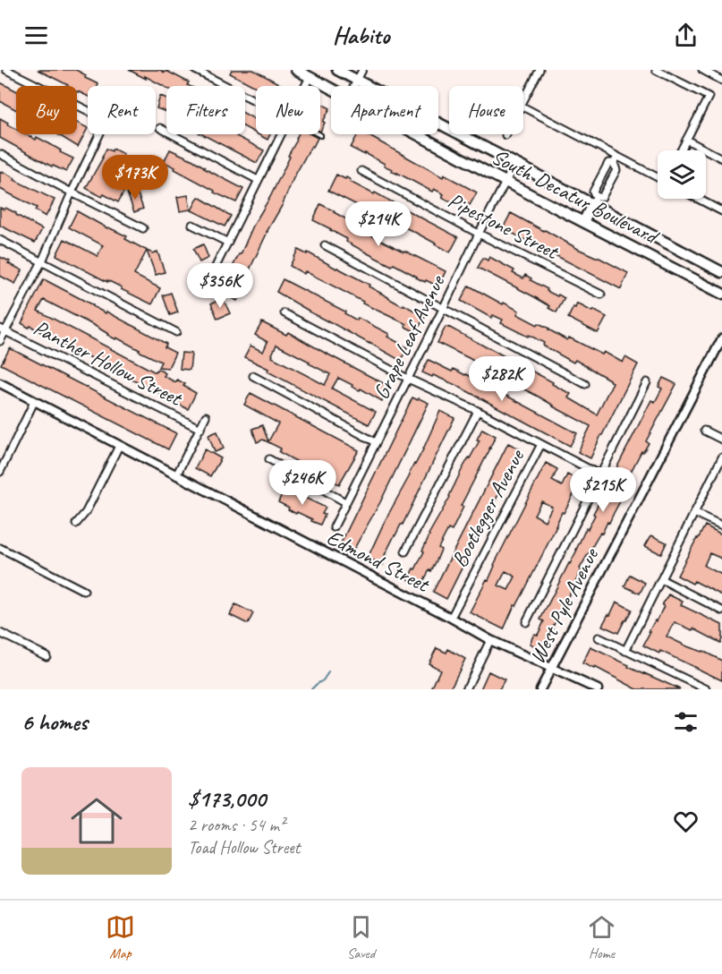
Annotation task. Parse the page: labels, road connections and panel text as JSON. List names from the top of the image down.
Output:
{
  "streets": {
    "main road": ["South Decatur Boulevard"],
    "street": [
      "Pipestone Street",
      "Grape Leaf Avenue",
      "Panther Hollow Street",
      "Bootlegger Avenue",
      "Edmond Street",
      "West Pyle Avenue"
    ]
  },
  "crossings": [
    ["South Decatur Boulevard", "Grape Leaf Avenue"],
    ["Pipestone Street", "Grape Leaf Avenue"],
    ["Bootlegger Avenue", "Edmond Street"],
    ["Edmond Street", "West Pyle Avenue"]
  ],
  "page": {
    "header": "Habito",
    "chip": [
      "Buy",
      "Rent",
      "Filters",
      "New",
      "Apartment",
      "House"
    ],
    "price": [
      "$173K",
      "$214K",
      "$356K",
      "$282K",
      "$246K",
      "$215K"
    ],
    "heading": "6 homes",
    "list": [
      {
        "name": "$173,000",
        "note": "2 rooms · 54 m² · Toad Hollow Street"
      }
    ],
    "tabs": ["Map", "Saved", "Home"]
  }
}
